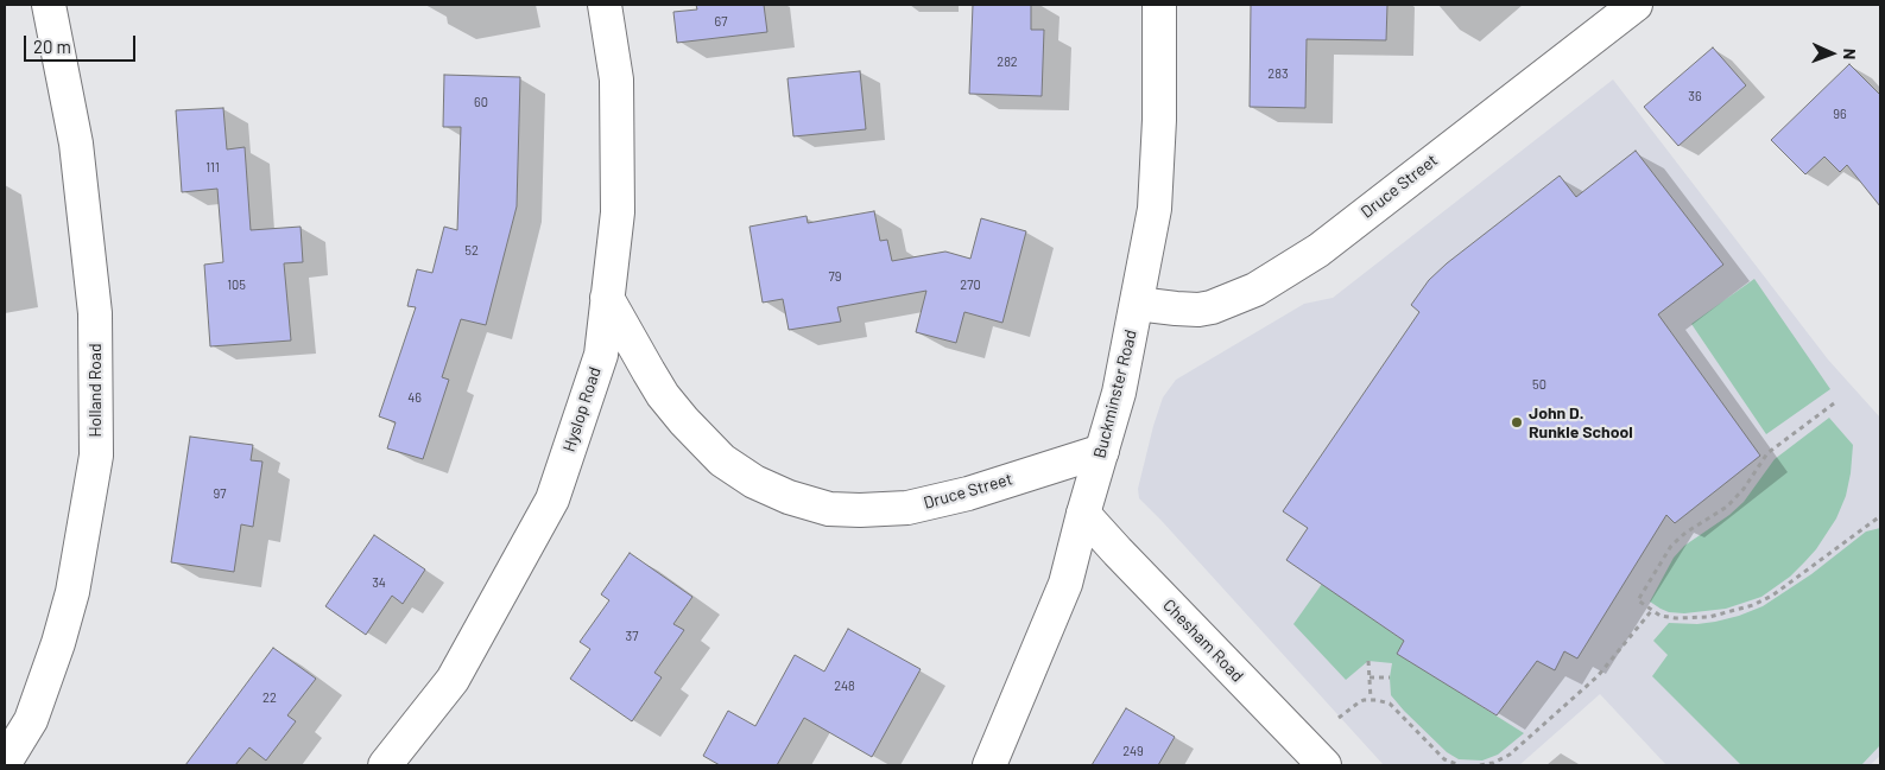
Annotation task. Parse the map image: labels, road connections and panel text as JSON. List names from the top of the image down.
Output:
{
  "streets": {
    "street": [
      "Druce Street",
      "Holland Road",
      "Buckminster Road",
      "Hyslop Road",
      "Chesham Road"
    ]
  },
  "crossings": [
    ["Druce Street", "Buckminster Road"],
    ["Druce Street", "Hyslop Road"],
    ["Buckminster Road", "Chesham Road"]
  ],
  "places": ["John D. Runkle School"],
  "house_numbers": [
    "67",
    "282",
    "283",
    "36",
    "60",
    "96",
    "111",
    "52",
    "79",
    "105",
    "270",
    "50",
    "46",
    "97",
    "34",
    "37",
    "248",
    "22",
    "249"
  ],
  "scale_bar": "20 m",
  "north": "right"
}
